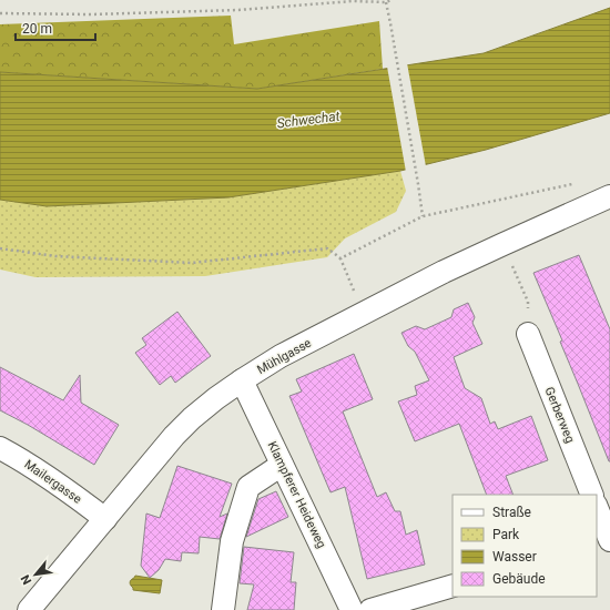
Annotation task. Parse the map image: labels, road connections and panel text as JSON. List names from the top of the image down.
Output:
{
  "streets": {
    "street": [
      "Mühlgasse",
      "Gerberweg",
      "Mailergasse",
      "Klampferer Heideweg"
    ]
  },
  "crossings": [
    ["Mühlgasse", "Mailergasse"],
    ["Mühlgasse", "Klampferer Heideweg"]
  ],
  "water": ["Schwechat"],
  "legend": [
    "Straße",
    "Park",
    "Wasser",
    "Gebäude"
  ],
  "scale_bar": "20 m",
  "north": "bottom left"
}
